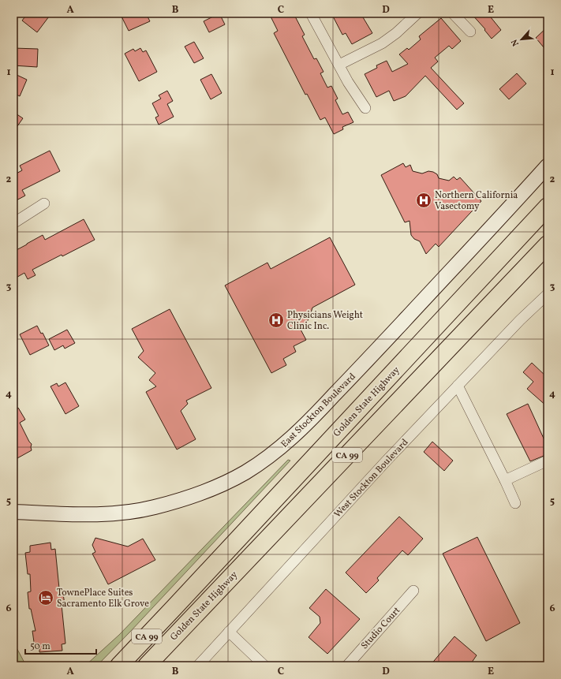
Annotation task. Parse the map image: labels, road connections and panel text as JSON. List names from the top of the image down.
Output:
{
  "streets": {
    "highway": ["Golden State Highway", "CA 99"],
    "street": ["East Stockton Boulevard", "West Stockton Boulevard", "Studio Court"]
  },
  "places": {
    "hospital": ["Northern California Vasectomy", "Physicians Weight Clinic Inc."],
    "hotel": ["TownePlace Suites Sacramento Elk Grove"]
  },
  "scale_bar": "50 m",
  "north": "bottom left",
  "grid": {
    "columns": [
      "A",
      "B",
      "C",
      "D",
      "E"
    ],
    "rows": [
      "1",
      "2",
      "3",
      "4",
      "5",
      "6"
    ]
  }
}
